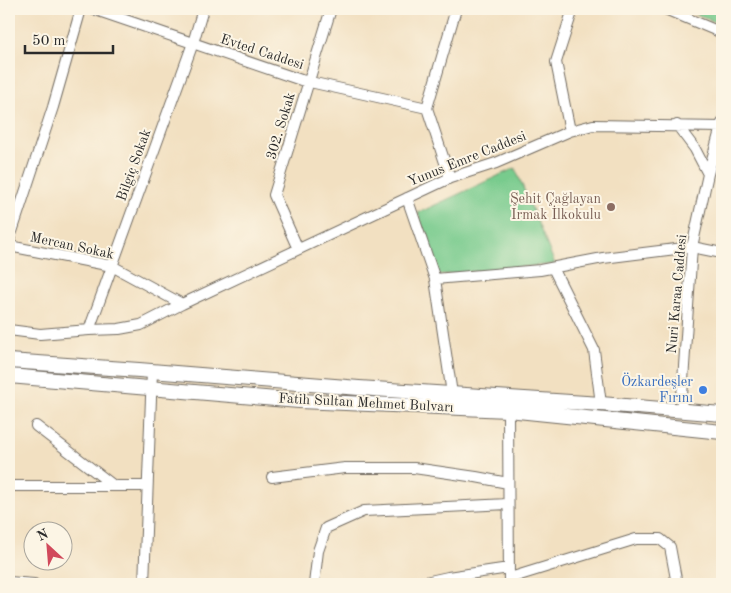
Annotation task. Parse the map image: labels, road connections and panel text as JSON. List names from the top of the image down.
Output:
{
  "streets": {
    "main road": ["Fatih Sultan Mehmet Bulvarı"],
    "street": [
      "Evted Caddesi",
      "302. Sokak",
      "Yunus Emre Caddesi",
      "Bilgiç Sokak",
      "Mercan Sokak",
      "Nuri Karaa Caddesi"
    ]
  },
  "crossings": [
    ["Evted Caddesi", "302. Sokak"],
    ["Evted Caddesi", "Bilgiç Sokak"],
    ["302. Sokak", "Yunus Emre Caddesi"],
    ["Yunus Emre Caddesi", "Bilgiç Sokak"],
    ["Yunus Emre Caddesi", "Mercan Sokak"],
    ["Yunus Emre Caddesi", "Nuri Karaa Caddesi"],
    ["Bilgiç Sokak", "Mercan Sokak"],
    ["Nuri Karaa Caddesi", "Fatih Sultan Mehmet Bulvarı"]
  ],
  "places": ["Şehit Çağlayan Irmak İlkokulu", "Özkardeşler Fırını"],
  "scale_bar": "50 m",
  "north": "top left"
}
